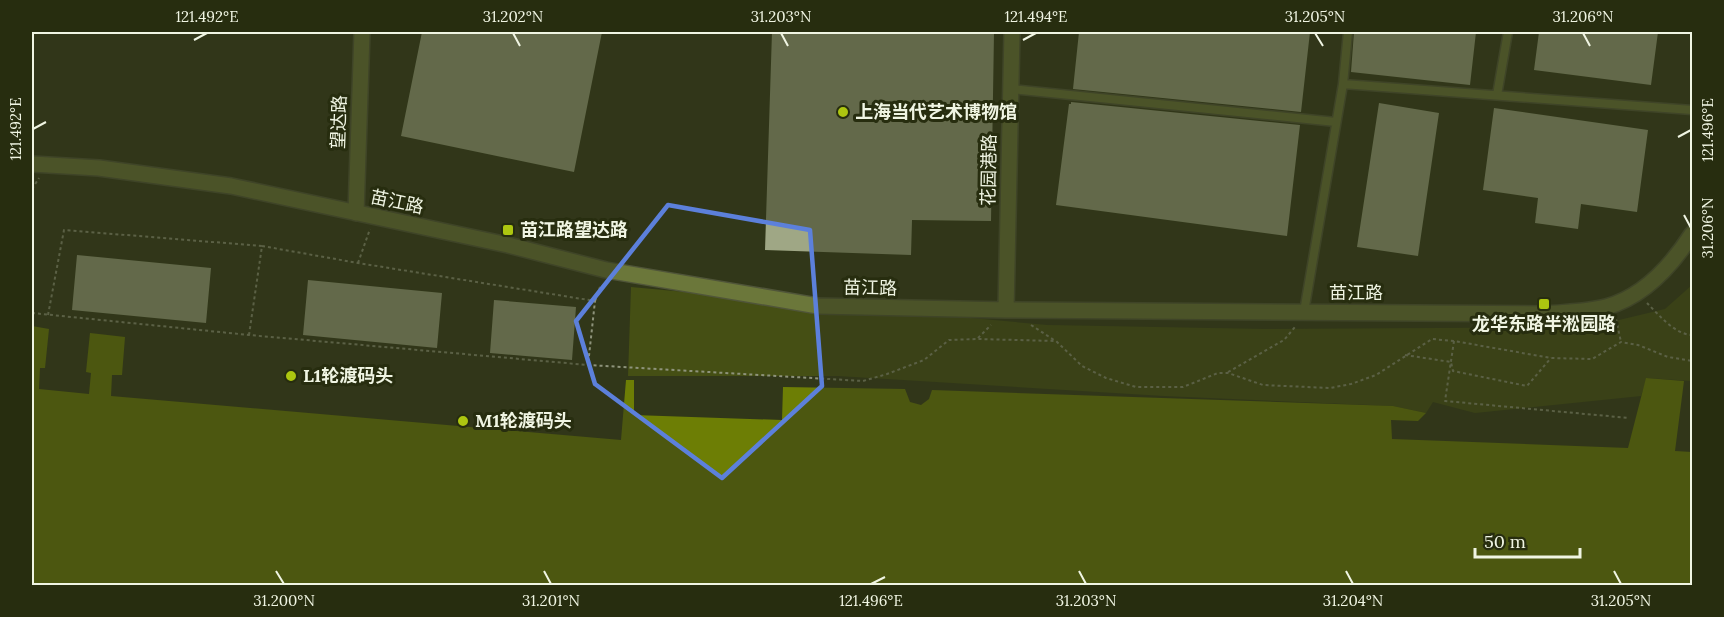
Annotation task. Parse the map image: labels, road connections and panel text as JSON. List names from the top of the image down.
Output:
{
  "streets": {
    "street": ["望达路", "花园港路", "苗江路"]
  },
  "crossings": [
    ["望达路", "苗江路"],
    ["花园港路", "苗江路"]
  ],
  "places": {
    "other": ["上海当代艺术博物馆", "L1轮渡码头", "M1轮渡码头"],
    "transit": ["苗江路望达路", "龙华东路半淞园路"]
  },
  "scale_bar": "50 m",
  "coordinates": [
    "121.492°E",
    "31.202°N",
    "31.203°N",
    "121.494°E",
    "31.205°N",
    "31.206°N",
    "121.496°E",
    "31.200°N",
    "31.201°N",
    "31.204°N"
  ]
}
